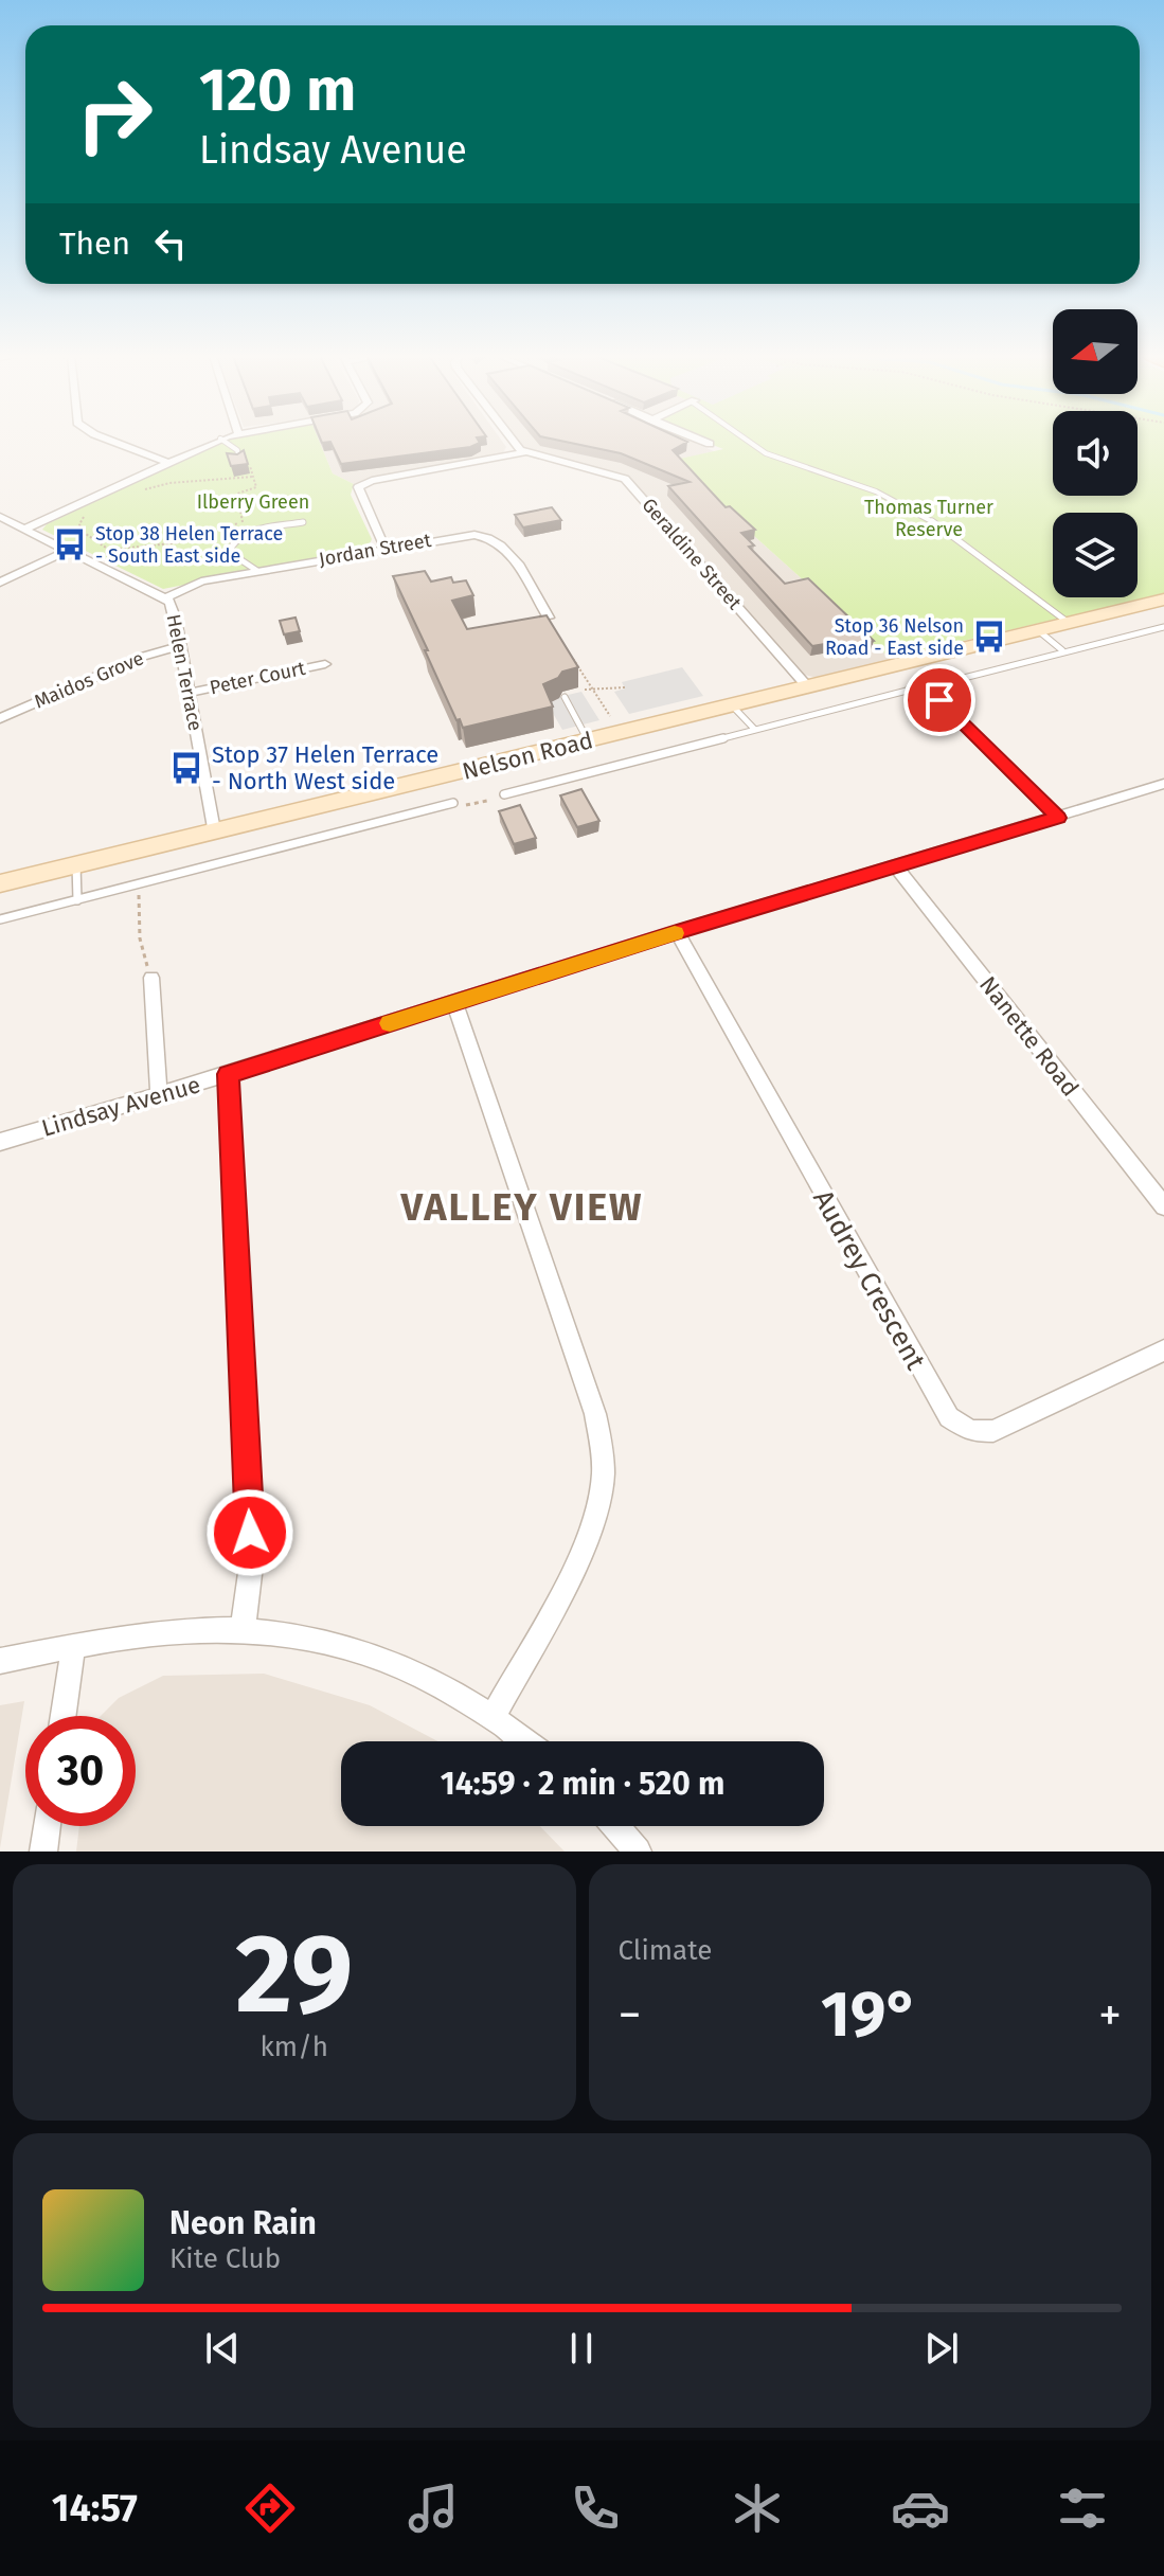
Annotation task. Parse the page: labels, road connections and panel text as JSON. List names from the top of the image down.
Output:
{
  "streets": {
    "main road": ["Nelson Road"],
    "street": [
      "Jordan Street",
      "Geraldine Street",
      "Helen Terrace",
      "Peter Court",
      "Maidos Grove",
      "Nanette Road",
      "Lindsay Avenue",
      "Audrey Crescent"
    ]
  },
  "crossings": [
    ["Jordan Street", "Helen Terrace"],
    ["Geraldine Street", "Nelson Road"],
    ["Helen Terrace", "Peter Court"],
    ["Helen Terrace", "Maidos Grove"],
    ["Helen Terrace", "Nelson Road"],
    ["Nanette Road", "Lindsay Avenue"],
    ["Lindsay Avenue", "Audrey Crescent"]
  ],
  "districts": ["VALLEY VIEW"],
  "parks": ["Ilberry Green", "Thomas Turner Reserve"],
  "places": {
    "bus stop": ["Stop 38 Helen Terrace - South East side", "Stop 36 Nelson Road - East side", "Stop 37 Helen Terrace - North West side"]
  },
  "north": "left",
  "page": {
    "turn": ["120 m", "Lindsay Avenue"],
    "then": "Then",
    "limit": "30",
    "trip": "14:59 · 2 min · 520 m",
    "tile": [
      ["29", "km/h"],
      "Climate"
    ],
    "heat": ["−", "19°", "+"],
    "song": ["Neon Rain", "Kite Club"],
    "tabs": "14:57"
  }
}
